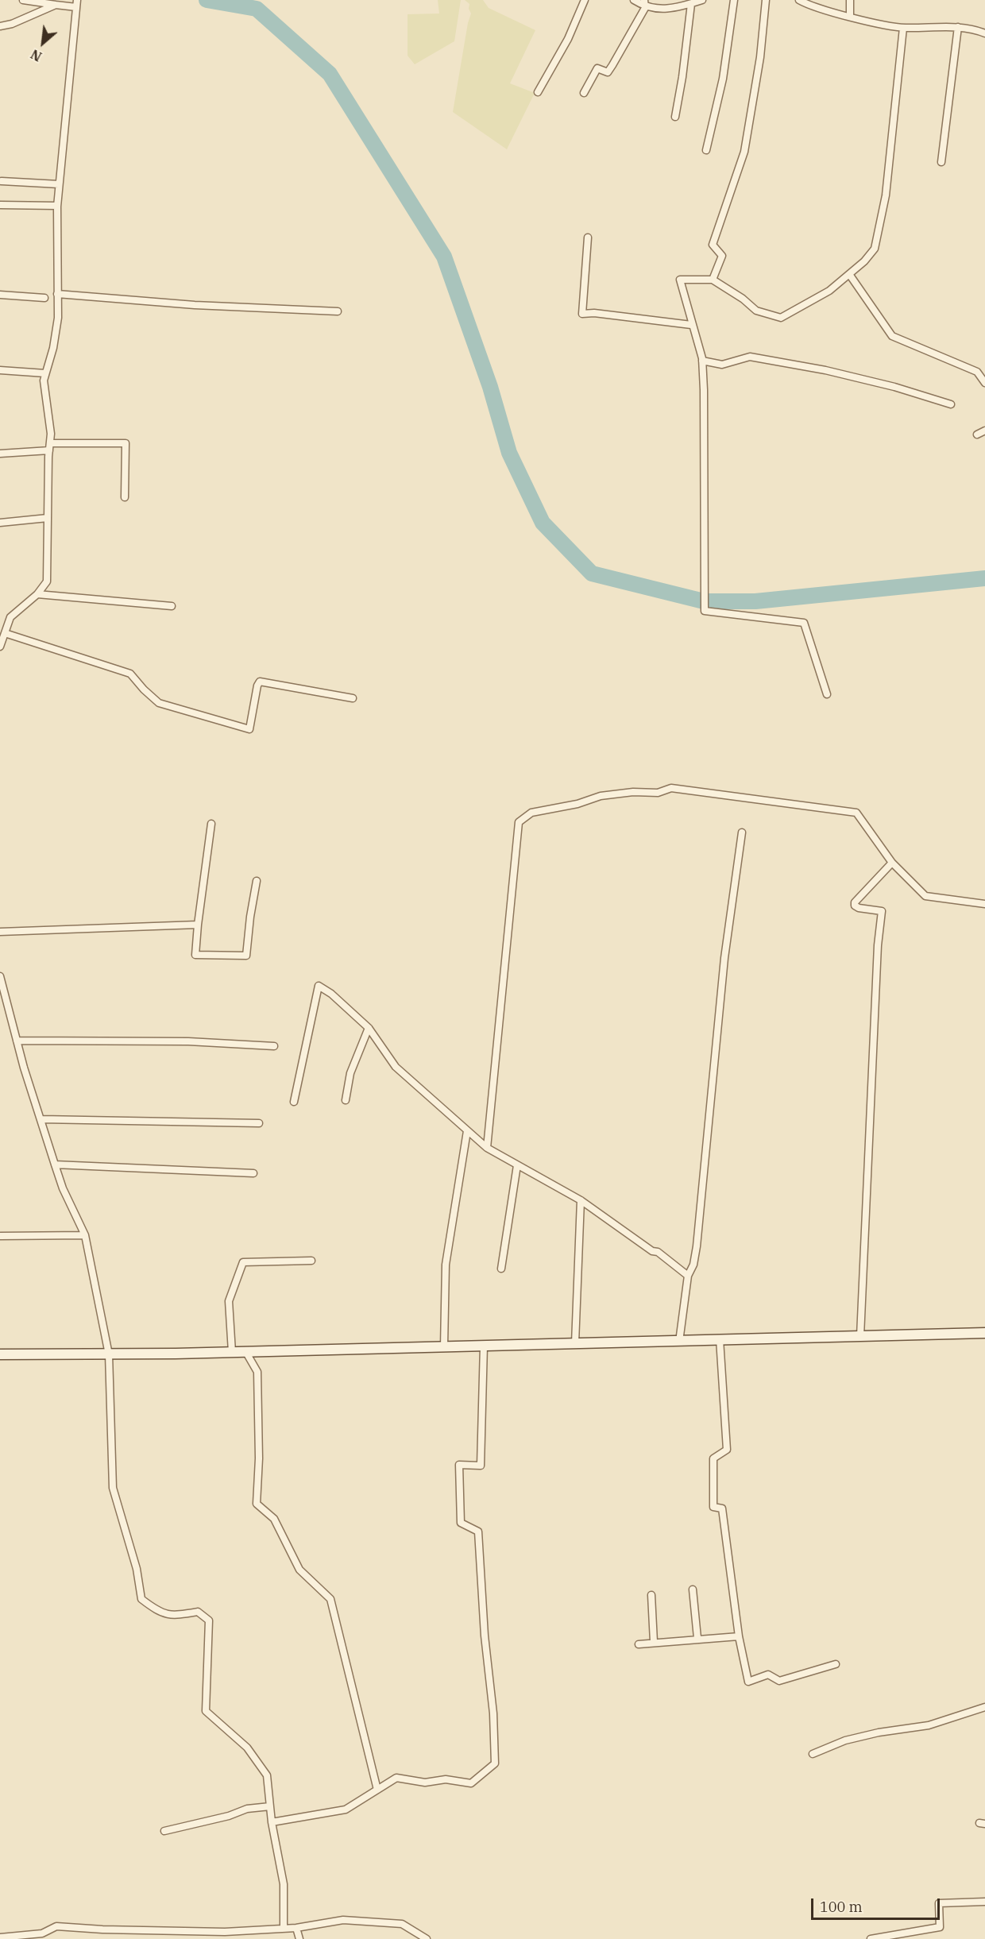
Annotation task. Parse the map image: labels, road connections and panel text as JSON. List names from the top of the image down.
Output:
{
  "scale_bar": "100 m",
  "north": "bottom left"
}
